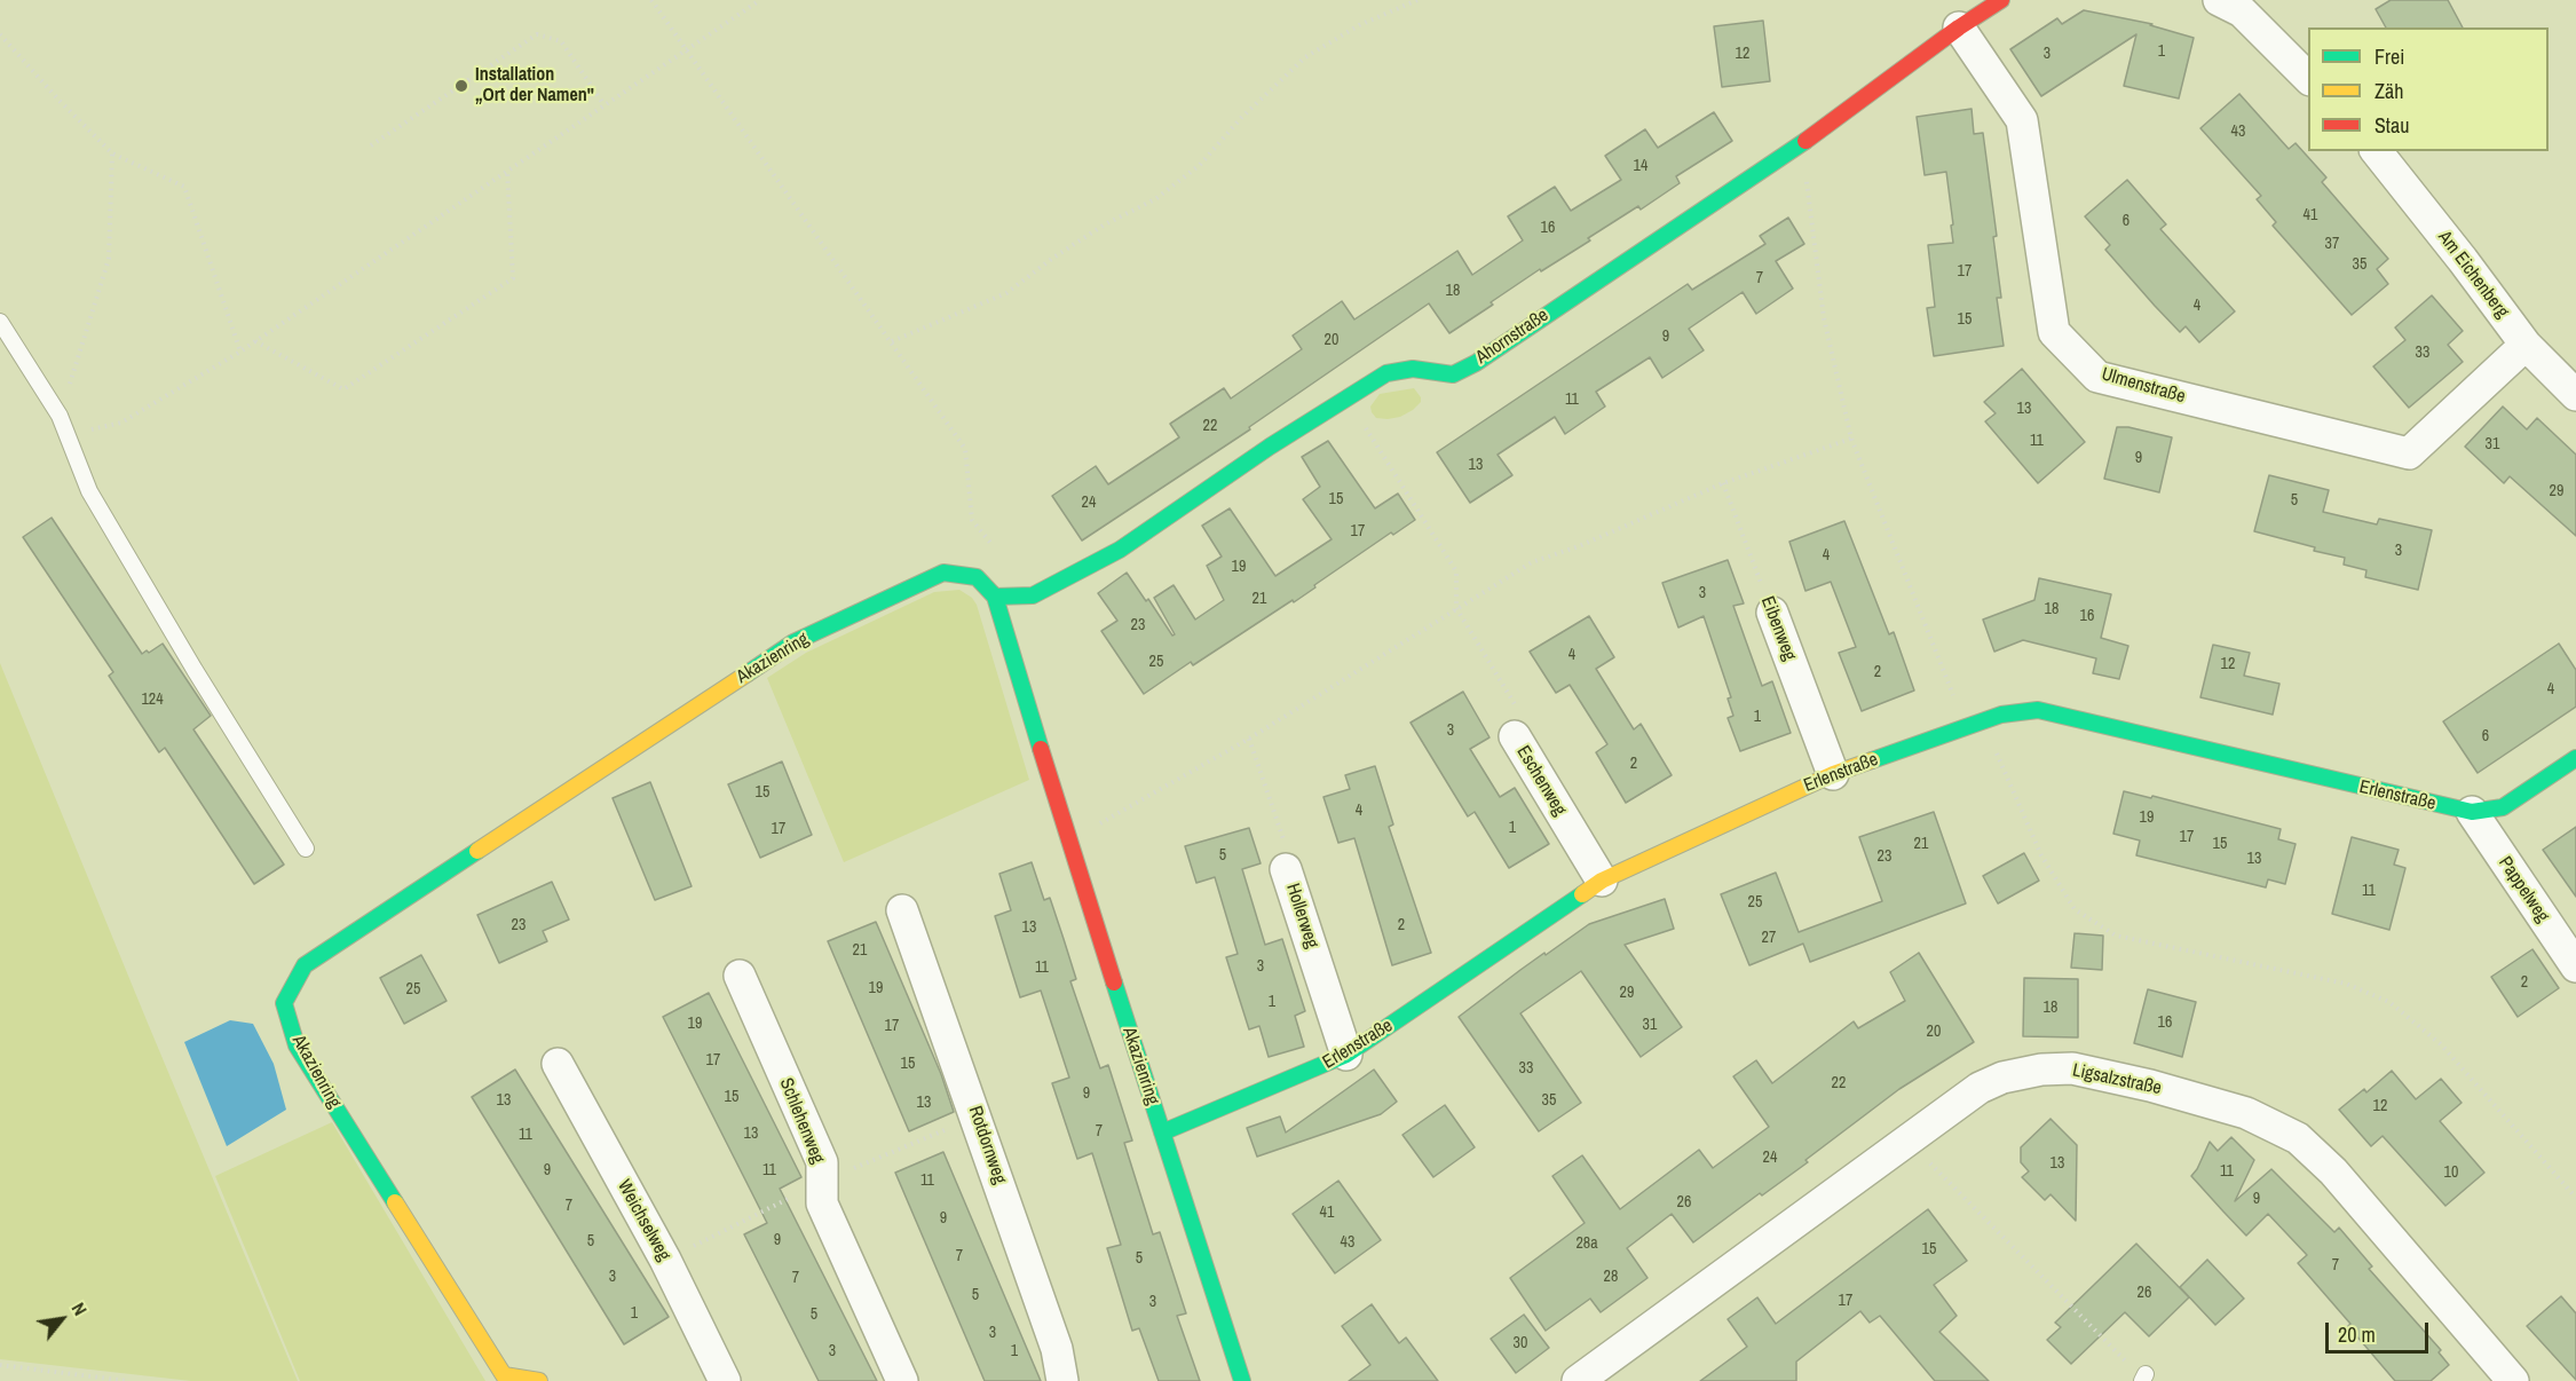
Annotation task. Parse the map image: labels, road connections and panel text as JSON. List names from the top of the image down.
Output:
{
  "streets": {
    "street": [
      "Am Eichenberg",
      "Ahornstraße",
      "Ulmenstraße",
      "Eibenweg",
      "Akazienring",
      "Erlenstraße",
      "Eschenweg",
      "Pappelweg",
      "Hollerweg",
      "Ligsalzstraße",
      "Schlehenweg",
      "Rotdornweg",
      "Weichselweg"
    ]
  },
  "crossings": [
    ["Am Eichenberg", "Ulmenstraße"],
    ["Ahornstraße", "Ulmenstraße"],
    ["Ahornstraße", "Akazienring"],
    ["Eibenweg", "Erlenstraße"],
    ["Akazienring", "Erlenstraße"],
    ["Erlenstraße", "Eschenweg"],
    ["Erlenstraße", "Pappelweg"],
    ["Erlenstraße", "Hollerweg"]
  ],
  "places": ["Installation „Ort der Namen''"],
  "house_numbers": [
    "1",
    "12",
    "3",
    "43",
    "14",
    "41",
    "6",
    "16",
    "37",
    "35",
    "17",
    "7",
    "18",
    "4",
    "15",
    "9",
    "20",
    "33",
    "11",
    "13",
    "22",
    "11",
    "31",
    "9",
    "13",
    "29",
    "15",
    "5",
    "24",
    "17",
    "3",
    "4",
    "19",
    "3",
    "21",
    "18",
    "16",
    "23",
    "4",
    "25",
    "12",
    "2",
    "4",
    "124",
    "1",
    "3",
    "6",
    "2",
    "15",
    "4",
    "19",
    "1",
    "17",
    "17",
    "21",
    "15",
    "5",
    "23",
    "13",
    "11",
    "25",
    "23",
    "2",
    "13",
    "27",
    "21",
    "3",
    "11",
    "2",
    "19",
    "25",
    "29",
    "1",
    "18",
    "16",
    "19",
    "31",
    "17",
    "20",
    "17",
    "15",
    "33",
    "22",
    "9",
    "15",
    "13",
    "35",
    "13",
    "12",
    "7",
    "13",
    "11",
    "24",
    "13",
    "9",
    "11",
    "11",
    "10",
    "11",
    "9",
    "26",
    "7",
    "41",
    "9",
    "9",
    "5",
    "43",
    "28a",
    "15",
    "7",
    "5",
    "7",
    "3",
    "28",
    "7",
    "26",
    "5",
    "17",
    "3",
    "1",
    "5",
    "3",
    "30",
    "3",
    "1"
  ],
  "legend": ["Frei", "Zäh", "Stau"],
  "scale_bar": "20 m",
  "north": "top right"
}
